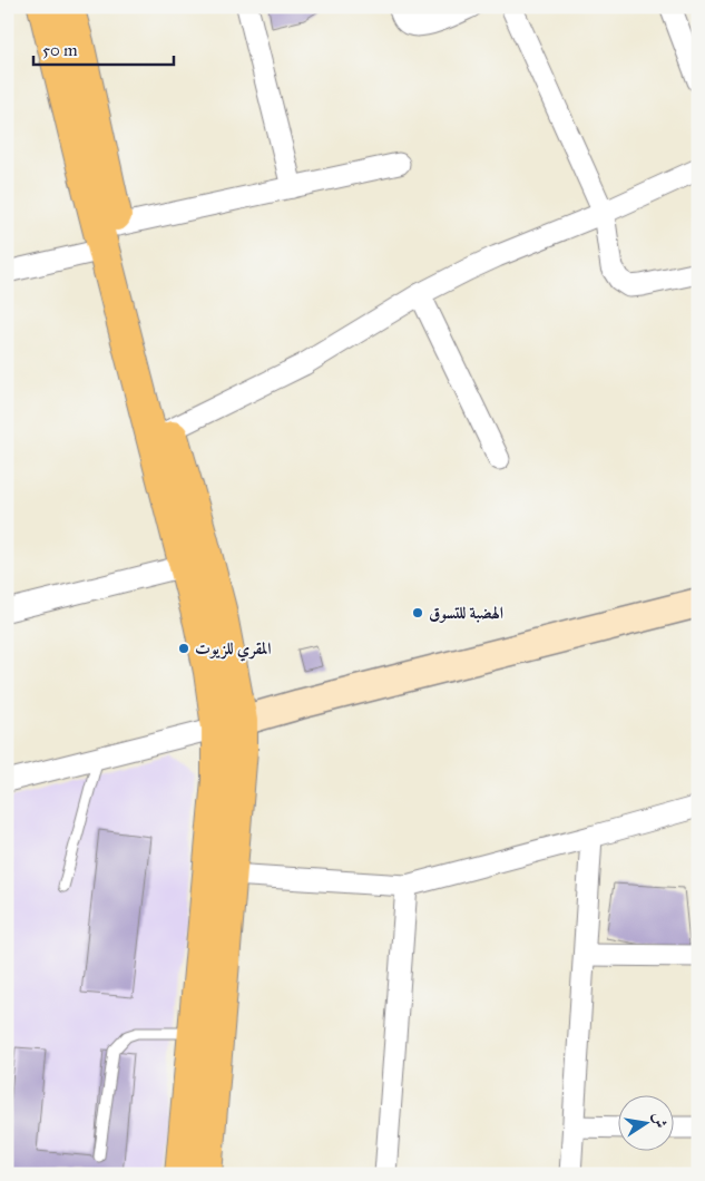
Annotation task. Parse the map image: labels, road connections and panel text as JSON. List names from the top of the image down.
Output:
{
  "places": ["الهضبة للتسوق", "المقري للزيوت"],
  "scale_bar": "50 m",
  "north": "right"
}
